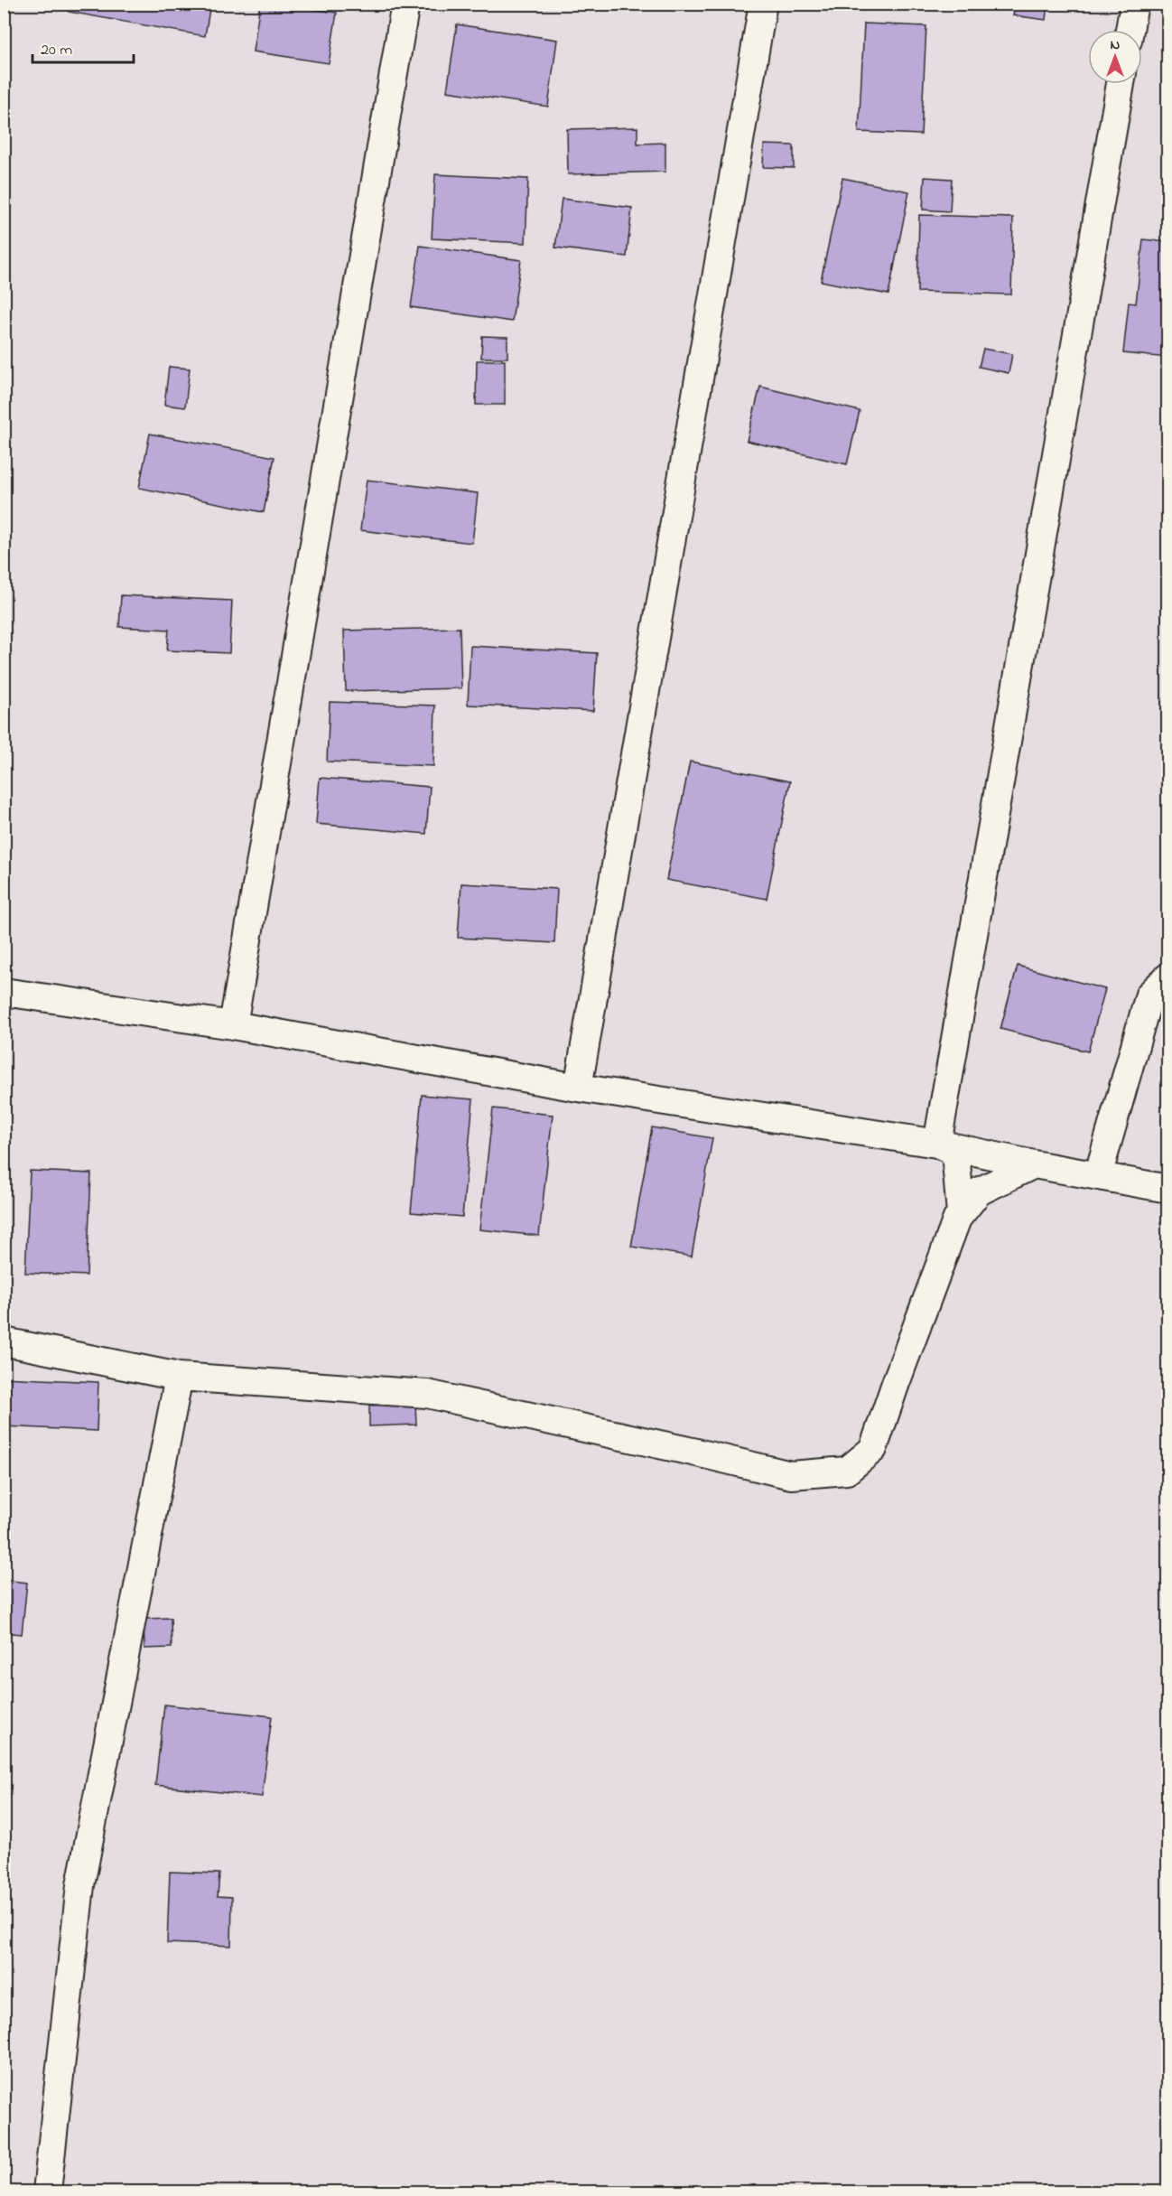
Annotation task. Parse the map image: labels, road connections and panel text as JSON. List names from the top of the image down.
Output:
{
  "scale_bar": "20 m",
  "north": "top"
}
